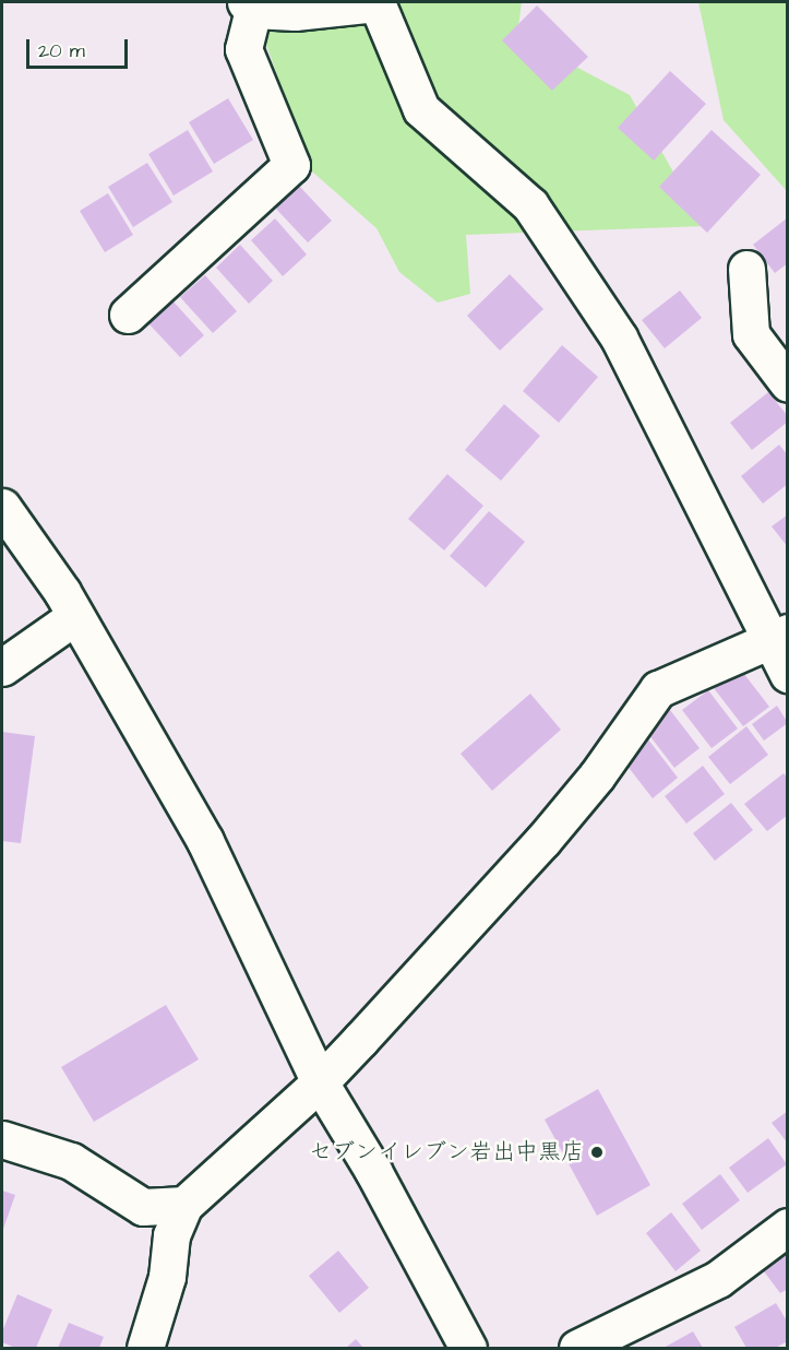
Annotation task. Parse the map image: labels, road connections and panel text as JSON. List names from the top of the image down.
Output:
{
  "places": ["セブンイレブン岩出中黒店"],
  "scale_bar": "20 m"
}
